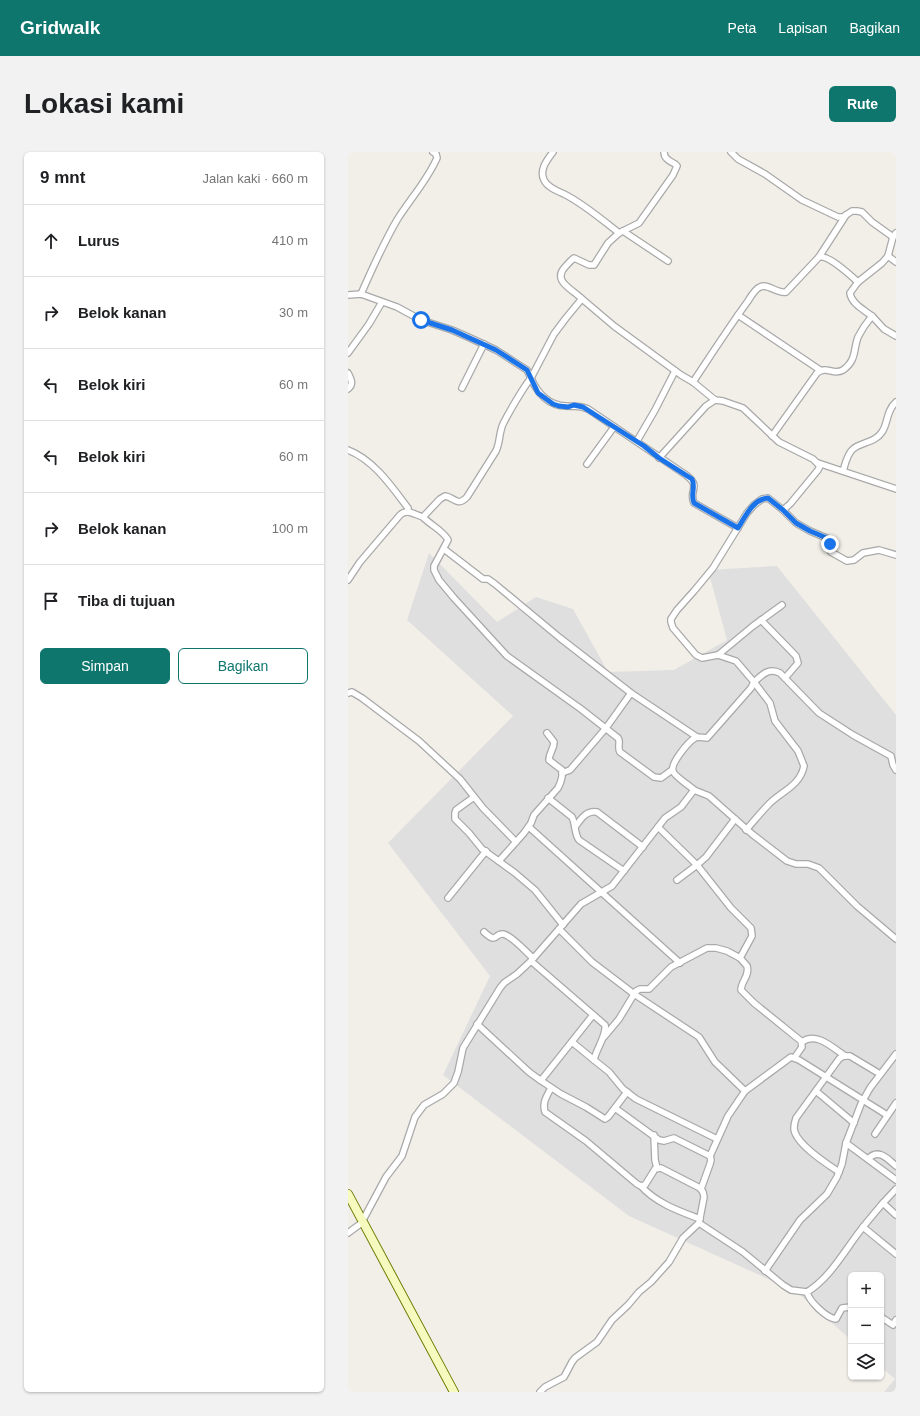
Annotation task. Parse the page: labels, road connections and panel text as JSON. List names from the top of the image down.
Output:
{
  "page": {
    "header": "Gridwalk",
    "nav": ["Peta", "Lapisan", "Bagikan"],
    "buttons": [
      "Rute",
      ["Simpan", "Bagikan"]
    ],
    "title": "Lokasi kami",
    "heading": ["9 mnt", "Jalan kaki · 660 m"],
    "list": [
      ["Lurus", "410 m"],
      ["Belok kanan", "30 m"],
      ["Belok kiri", "60 m"],
      ["Belok kiri", "60 m"],
      ["Belok kanan", "100 m"],
      "Tiba di tujuan"
    ],
    "map_buttons": ["+", "−"]
  }
}
